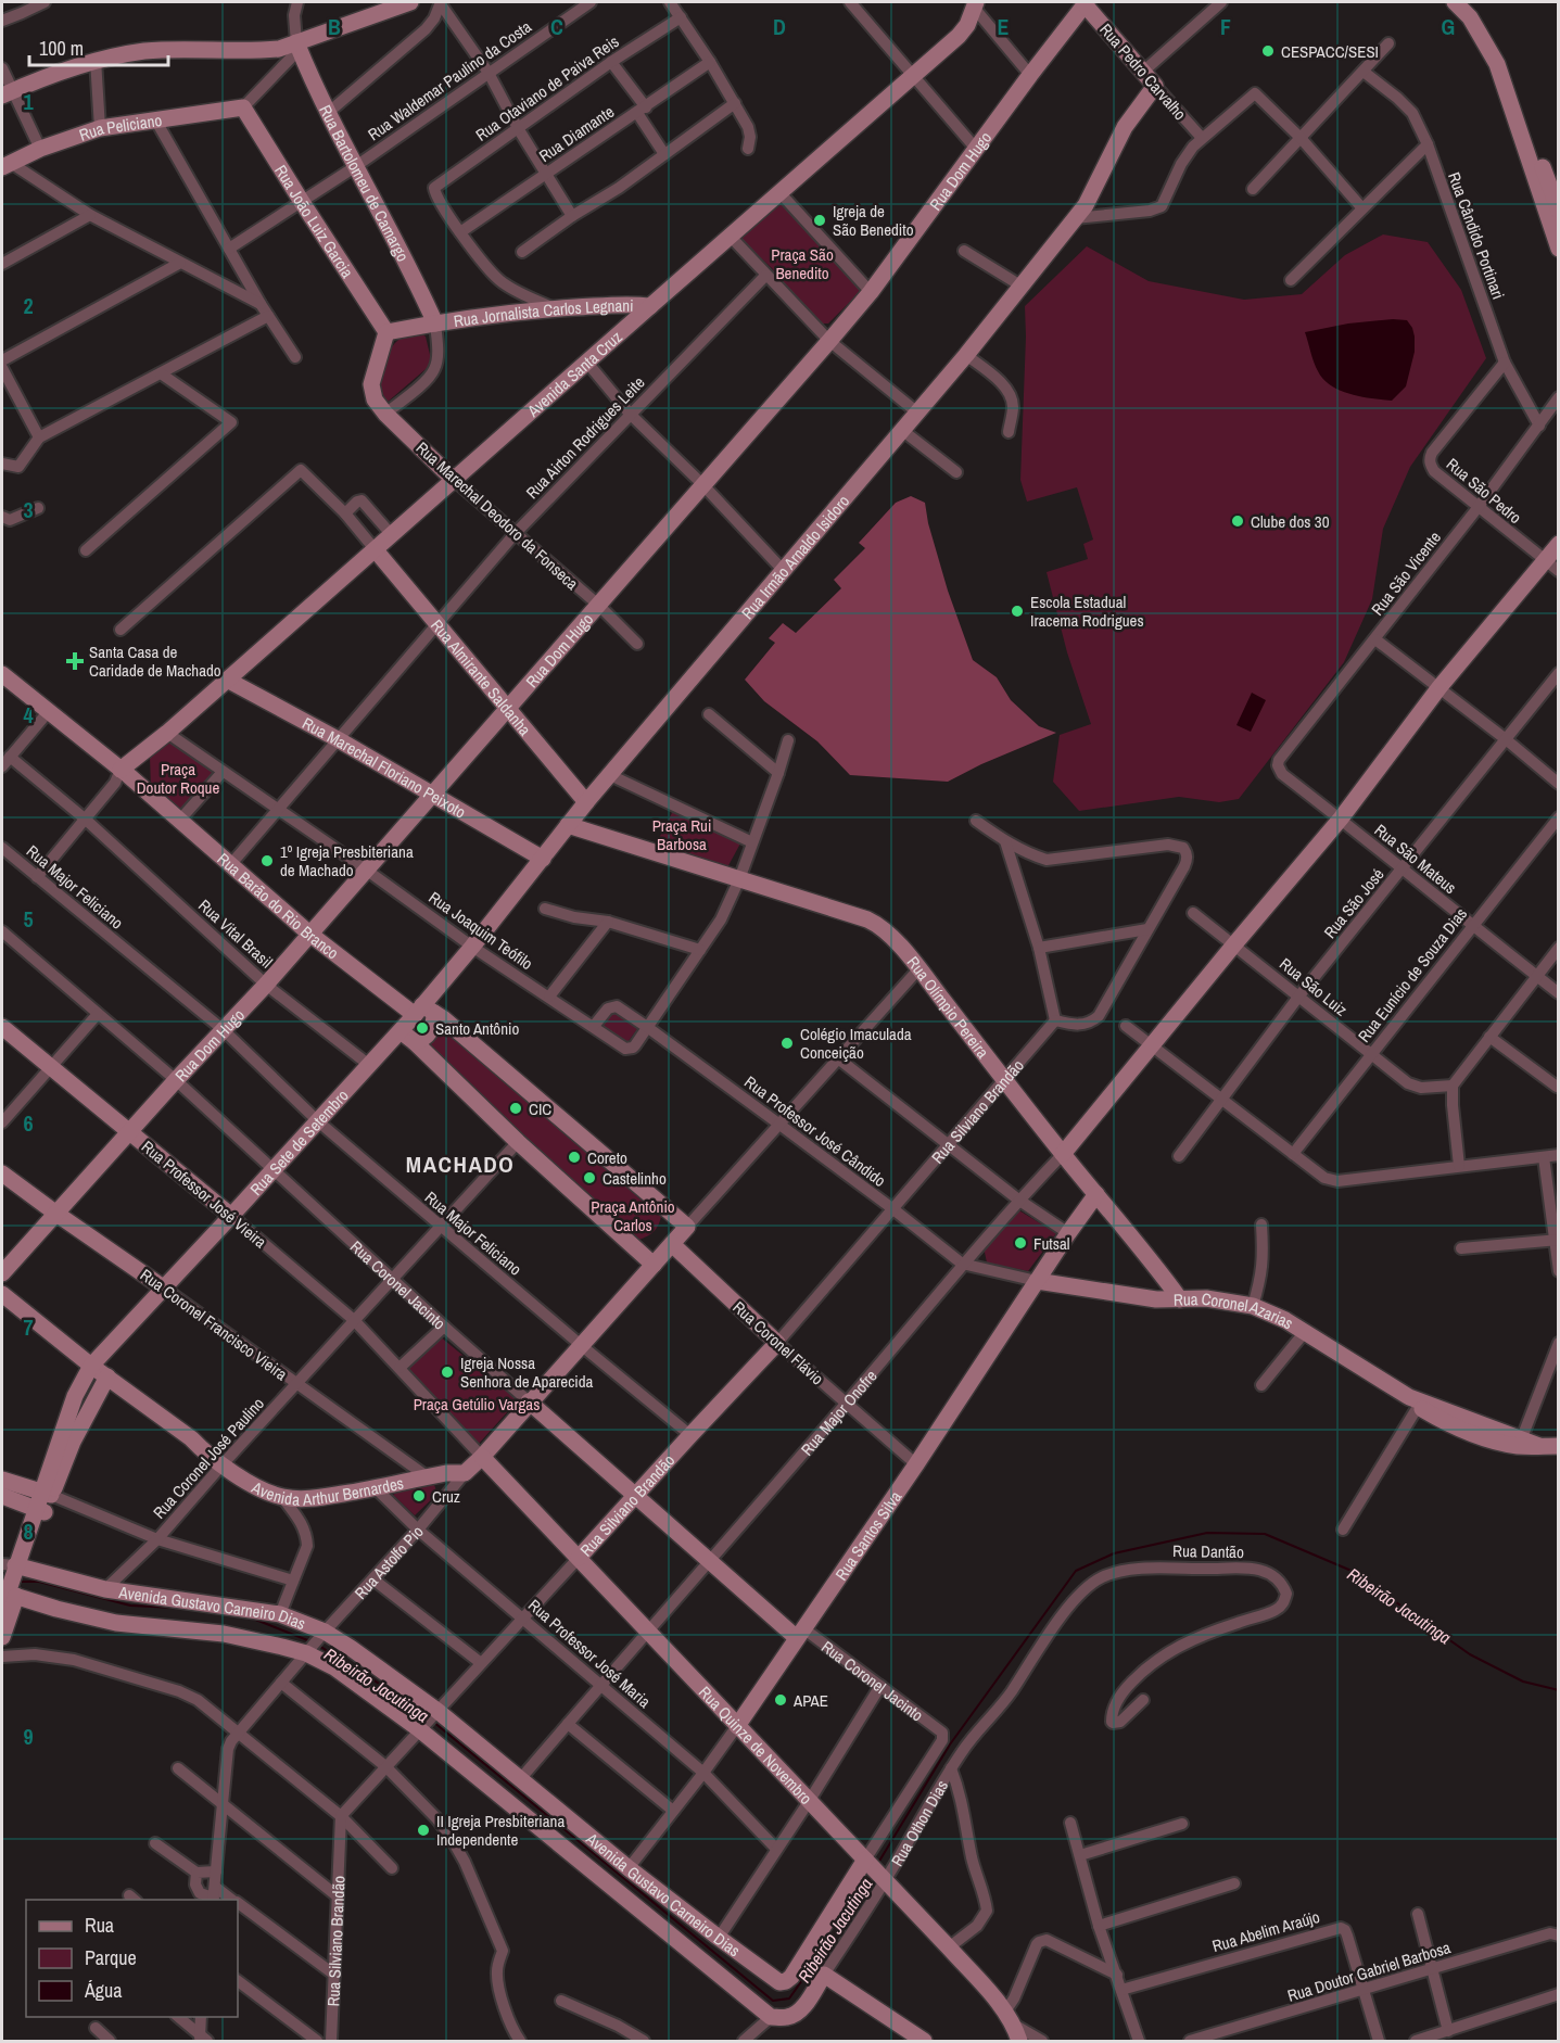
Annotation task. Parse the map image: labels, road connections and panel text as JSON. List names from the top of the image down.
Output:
{
  "streets": {
    "street": [
      "Rua Pedro Carvalho",
      "Rua Waldemar Paulino da Costa",
      "Rua Otaviano de Paiva Reis",
      "Rua Peliciano",
      "Rua Diamante",
      "Rua Dom Hugo",
      "Rua Bartolomeu de Camargo",
      "Rua João Luiz Garcia",
      "Rua Cândido Portinari",
      "Rua Jornalista Carlos Legnani",
      "Avenida Santa Cruz",
      "Rua Airton Rodrigues Leite",
      "Rua São Pedro",
      "Rua Marechal Deodoro da Fonseca",
      "Rua Irmão Arnaldo Isidoro",
      "Rua São Vicente",
      "Rua Almirante Saldanha",
      "Rua Marechal Floriano Peixoto",
      "Rua São Mateus",
      "Rua Major Feliciano",
      "Rua São José",
      "Rua Barão do Rio Branco",
      "Rua Joaquim Teófilo",
      "Rua Vital Brasil",
      "Rua Eunício de Souza Dias",
      "Rua São Luiz",
      "Rua Olímpio Pereira",
      "Rua Silviano Brandão",
      "Rua Professor José Cândido",
      "Rua Sete de Setembro",
      "Rua Professor José Vieira",
      "Rua Coronel Jacinto",
      "Rua Coronel Azarias",
      "Rua Coronel Francisco Vieira",
      "Rua Coronel Flávio",
      "Rua Major Onofre",
      "Rua Coronel José Paulino",
      "Avenida Arthur Bernardes",
      "Rua Santos Silva",
      "Rua Dantão",
      "Rua Astolfo Pio",
      "Avenida Gustavo Carneiro Dias",
      "Rua Professor José Maria",
      "Rua Quinze de Novembro",
      "Rua Othon Dias",
      "Rua Abelim Araújo",
      "Rua Doutor Gabriel Barbosa"
    ]
  },
  "crossings": [
    ["Rua Pedro Carvalho", "Rua Dom Hugo"],
    ["Rua Pedro Carvalho", "Rua Irmão Arnaldo Isidoro"],
    ["Rua Waldemar Paulino da Costa", "Rua Bartolomeu de Camargo"],
    ["Rua Waldemar Paulino da Costa", "Rua João Luiz Garcia"],
    ["Rua Otaviano de Paiva Reis", "Rua Diamante"],
    ["Rua Peliciano", "Rua João Luiz Garcia"],
    ["Rua Dom Hugo", "Rua Marechal Deodoro da Fonseca"],
    ["Rua Dom Hugo", "Rua Almirante Saldanha"],
    ["Rua Dom Hugo", "Rua Marechal Floriano Peixoto"],
    ["Rua Dom Hugo", "Rua Major Feliciano"],
    ["Rua Dom Hugo", "Rua Barão do Rio Branco"],
    ["Rua Dom Hugo", "Rua Joaquim Teófilo"],
    ["Rua Dom Hugo", "Rua Vital Brasil"],
    ["Rua Dom Hugo", "Rua Professor José Vieira"],
    ["Rua Dom Hugo", "Rua Coronel Jacinto"],
    ["Rua Dom Hugo", "Rua Coronel Francisco Vieira"],
    ["Rua Bartolomeu de Camargo", "Rua Jornalista Carlos Legnani"],
    ["Rua João Luiz Garcia", "Rua Jornalista Carlos Legnani"],
    ["Rua João Luiz Garcia", "Rua Marechal Deodoro da Fonseca"],
    ["Rua Cândido Portinari", "Rua São Pedro"],
    ["Rua Cândido Portinari", "Rua São Vicente"],
    ["Rua Jornalista Carlos Legnani", "Avenida Santa Cruz"],
    ["Rua Jornalista Carlos Legnani", "Rua Marechal Deodoro da Fonseca"],
    ["Avenida Santa Cruz", "Rua Marechal Deodoro da Fonseca"],
    ["Avenida Santa Cruz", "Rua Almirante Saldanha"],
    ["Avenida Santa Cruz", "Rua Marechal Floriano Peixoto"],
    ["Rua Airton Rodrigues Leite", "Rua Marechal Deodoro da Fonseca"],
    ["Rua Airton Rodrigues Leite", "Rua Almirante Saldanha"],
    ["Rua Airton Rodrigues Leite", "Rua Marechal Floriano Peixoto"],
    ["Rua Airton Rodrigues Leite", "Rua Barão do Rio Branco"],
    ["Rua Airton Rodrigues Leite", "Rua Joaquim Teófilo"],
    ["Rua São Pedro", "Rua São Vicente"],
    ["Rua São Pedro", "Rua Major Onofre"],
    ["Rua Irmão Arnaldo Isidoro", "Rua Almirante Saldanha"],
    ["Rua Irmão Arnaldo Isidoro", "Rua Marechal Floriano Peixoto"],
    ["Rua Irmão Arnaldo Isidoro", "Rua Barão do Rio Branco"],
    ["Rua Irmão Arnaldo Isidoro", "Rua Joaquim Teófilo"],
    ["Rua São Vicente", "Rua São Mateus"],
    ["Rua São Mateus", "Rua São José"],
    ["Rua São Mateus", "Rua Eunício de Souza Dias"],
    ["Rua São Mateus", "Rua Major Onofre"],
    ["Rua Major Feliciano", "Rua Silviano Brandão"],
    ["Rua Major Feliciano", "Rua Sete de Setembro"],
    ["Rua Major Feliciano", "Rua Coronel José Paulino"],
    ["Rua Major Feliciano", "Rua Astolfo Pio"],
    ["Rua São José", "Rua São Luiz"],
    ["Rua Joaquim Teófilo", "Rua Professor José Cândido"],
    ["Rua Vital Brasil", "Rua Sete de Setembro"],
    ["Rua Eunício de Souza Dias", "Rua São Luiz"],
    ["Rua São Luiz", "Rua Major Onofre"],
    ["Rua Olímpio Pereira", "Rua Silviano Brandão"],
    ["Rua Olímpio Pereira", "Rua Coronel Azarias"],
    ["Rua Olímpio Pereira", "Rua Major Onofre"],
    ["Rua Olímpio Pereira", "Rua Santos Silva"],
    ["Rua Silviano Brandão", "Rua Professor José Cândido"],
    ["Rua Silviano Brandão", "Rua Coronel Jacinto"],
    ["Rua Silviano Brandão", "Rua Coronel Flávio"],
    ["Rua Silviano Brandão", "Avenida Gustavo Carneiro Dias"],
    ["Rua Silviano Brandão", "Rua Professor José Maria"],
    ["Rua Silviano Brandão", "Rua Quinze de Novembro"],
    ["Rua Professor José Cândido", "Rua Major Onofre"],
    ["Rua Sete de Setembro", "Rua Professor José Vieira"],
    ["Rua Sete de Setembro", "Rua Coronel Jacinto"],
    ["Rua Sete de Setembro", "Rua Coronel Francisco Vieira"],
    ["Rua Sete de Setembro", "Avenida Arthur Bernardes"],
    ["Rua Professor José Vieira", "Rua Coronel José Paulino"],
    ["Rua Coronel Jacinto", "Rua Major Onofre"],
    ["Rua Coronel Jacinto", "Rua Coronel José Paulino"],
    ["Rua Coronel Jacinto", "Rua Santos Silva"],
    ["Rua Coronel Jacinto", "Rua Astolfo Pio"],
    ["Rua Coronel Jacinto", "Rua Othon Dias"],
    ["Rua Coronel Azarias", "Rua Santos Silva"],
    ["Rua Coronel Francisco Vieira", "Rua Coronel José Paulino"],
    ["Rua Coronel Francisco Vieira", "Avenida Arthur Bernardes"],
    ["Rua Coronel Flávio", "Rua Major Onofre"],
    ["Rua Coronel Flávio", "Rua Santos Silva"],
    ["Rua Major Onofre", "Avenida Gustavo Carneiro Dias"],
    ["Rua Major Onofre", "Rua Professor José Maria"],
    ["Rua Major Onofre", "Rua Quinze de Novembro"],
    ["Rua Coronel José Paulino", "Avenida Arthur Bernardes"],
    ["Rua Coronel José Paulino", "Avenida Gustavo Carneiro Dias"],
    ["Avenida Arthur Bernardes", "Rua Astolfo Pio"],
    ["Avenida Arthur Bernardes", "Rua Professor José Maria"],
    ["Rua Santos Silva", "Avenida Gustavo Carneiro Dias"],
    ["Rua Santos Silva", "Rua Professor José Maria"],
    ["Rua Santos Silva", "Rua Quinze de Novembro"],
    ["Rua Dantão", "Rua Othon Dias"],
    ["Rua Astolfo Pio", "Avenida Gustavo Carneiro Dias"],
    ["Rua Astolfo Pio", "Rua Professor José Maria"],
    ["Rua Astolfo Pio", "Rua Quinze de Novembro"],
    ["Avenida Gustavo Carneiro Dias", "Rua Othon Dias"],
    ["Rua Quinze de Novembro", "Rua Othon Dias"],
    ["Rua Abelim Araújo", "Rua Doutor Gabriel Barbosa"]
  ],
  "districts": ["MACHADO"],
  "water": ["Ribeirão Jacutinga"],
  "parks": [
    "Praça São Benedito",
    "Praça Doutor Roque",
    "Praça Rui Barbosa",
    "Praça Antônio Carlos",
    "Praça Getúlio Vargas"
  ],
  "places": {
    "other": [
      "CESPACC/SESI",
      "Igreja de São Benedito",
      "Clube dos 30",
      "Escola Estadual Iracema Rodrigues",
      "1º Igreja Presbiteriana de Machado",
      "Santo Antônio",
      "Colégio Imaculada Conceição",
      "CIC",
      "Coreto",
      "Castelinho",
      "Futsal",
      "Igreja Nossa Senhora de Aparecida",
      "Cruz",
      "APAE",
      "II Igreja Presbiteriana Independente"
    ],
    "health": ["Santa Casa de Caridade de Machado"]
  },
  "legend": ["Rua", "Parque", "Água"],
  "scale_bar": "100 m",
  "grid": {
    "columns": [
      "B",
      "C",
      "D",
      "E",
      "F",
      "G"
    ],
    "rows": [
      "1",
      "2",
      "3",
      "4",
      "5",
      "6",
      "7",
      "8",
      "9"
    ]
  }
}
